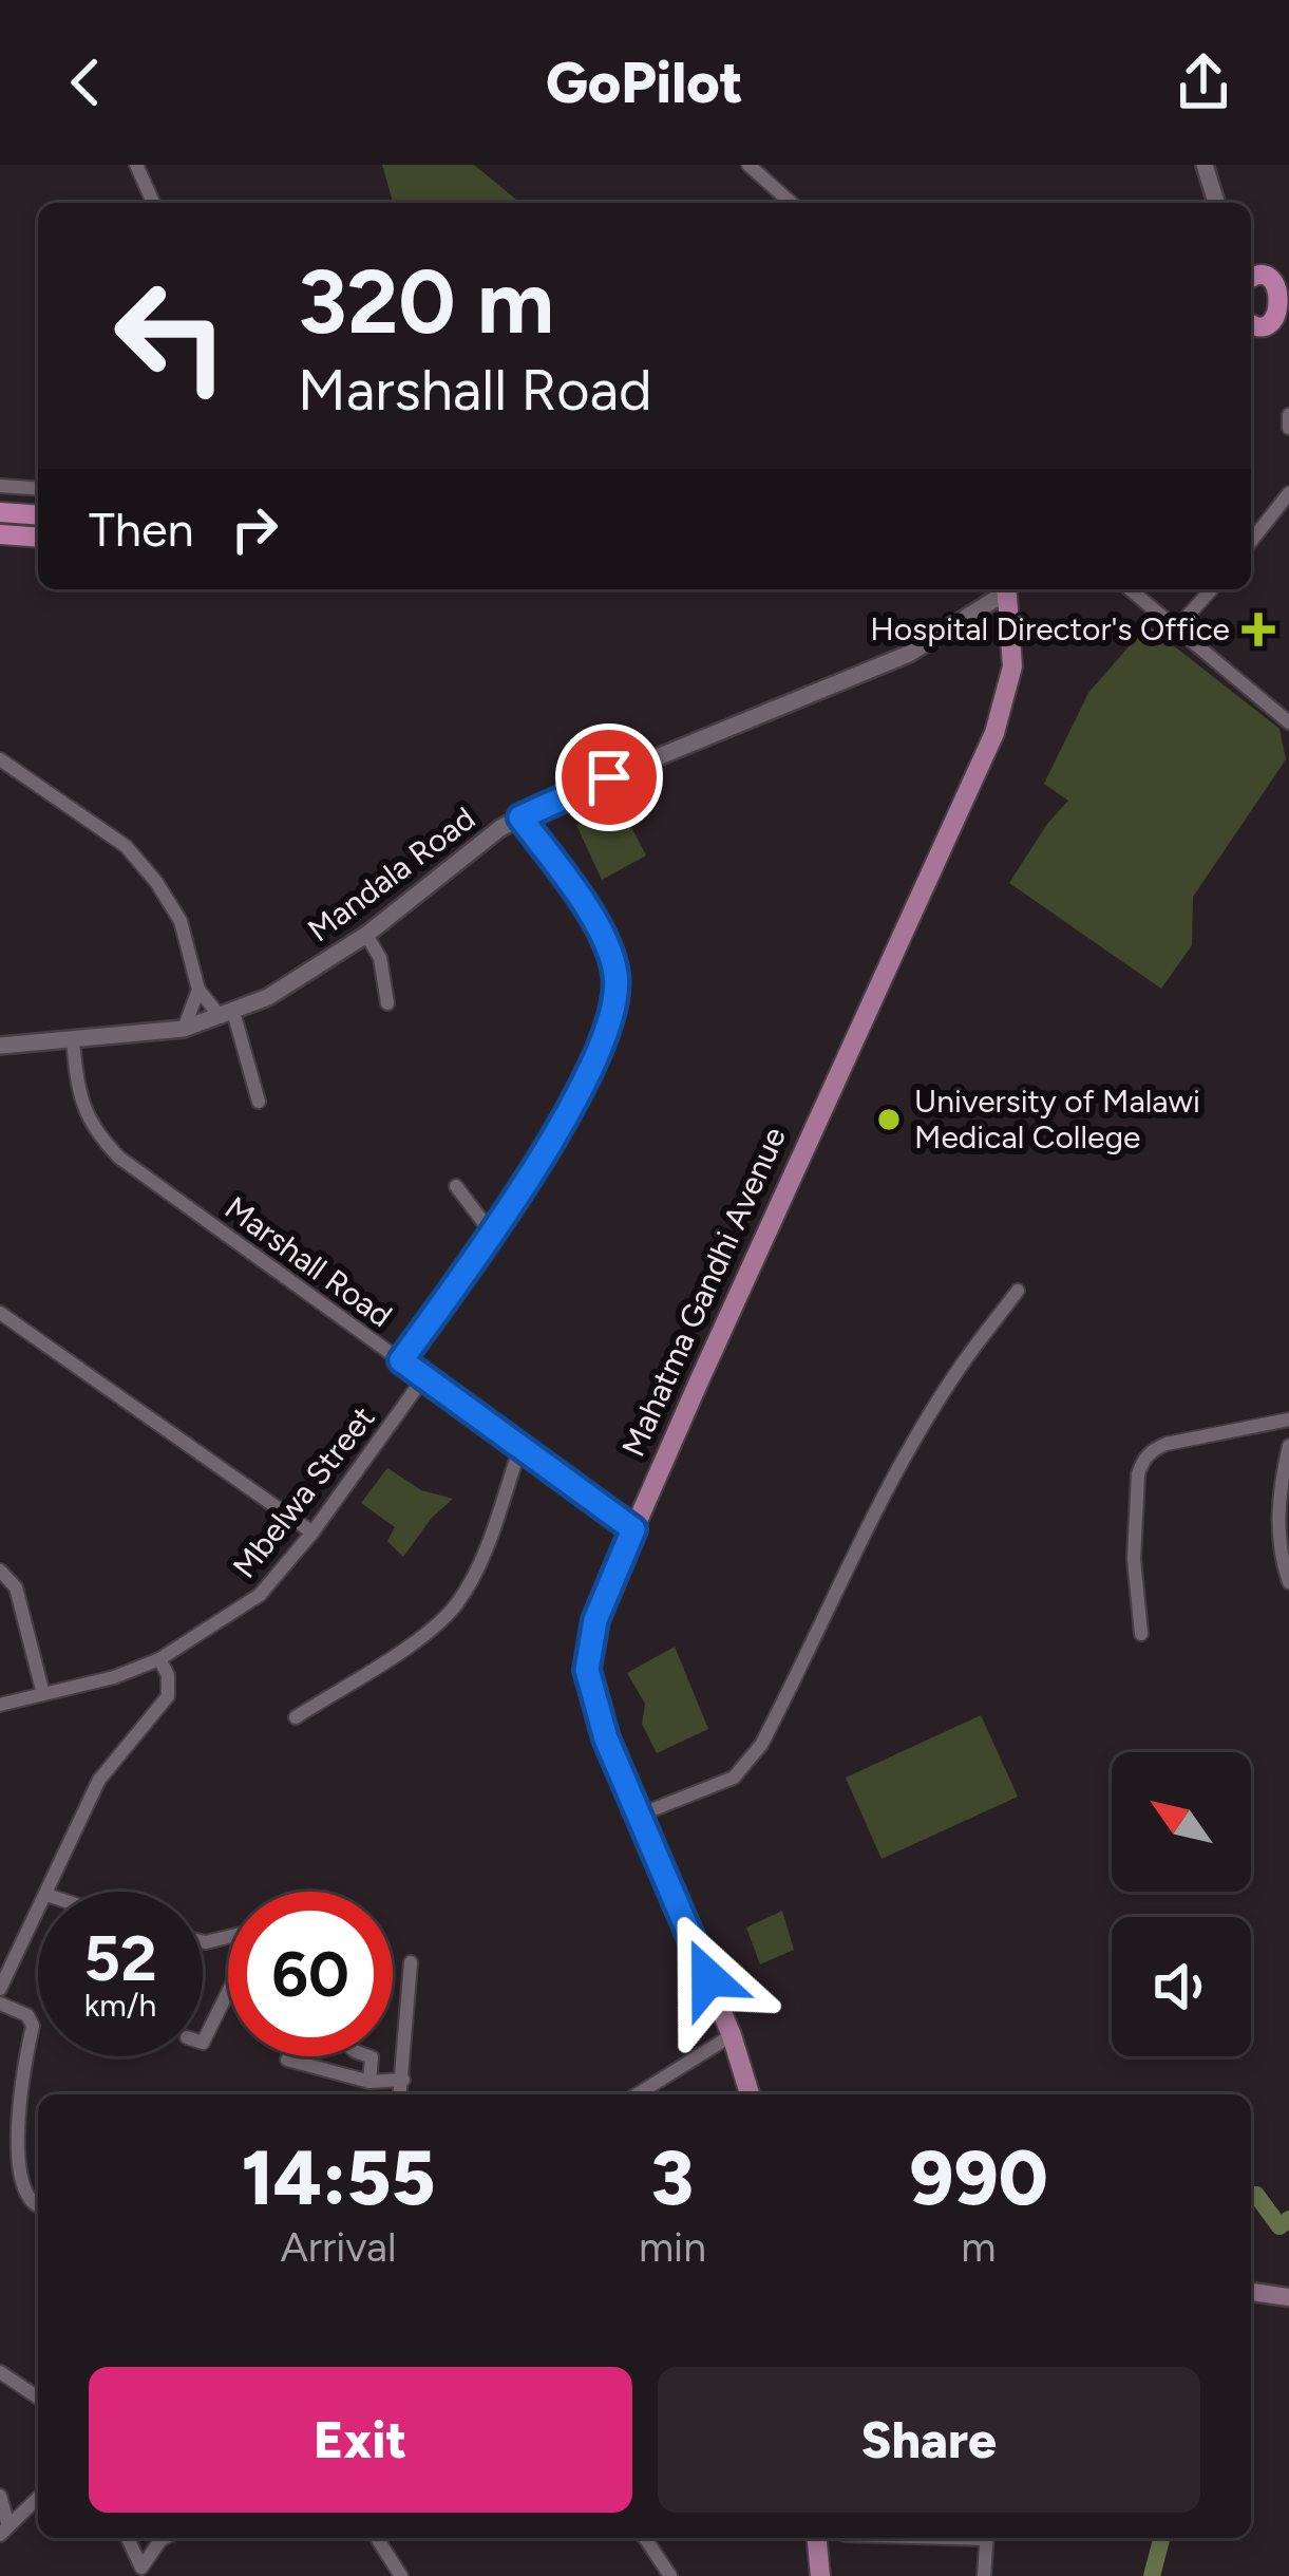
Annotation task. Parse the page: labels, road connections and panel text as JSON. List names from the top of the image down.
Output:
{
  "streets": {
    "main road": ["Mahatma Gandhi Avenue"],
    "street": ["Mandala Road", "Marshall Road", "Mbelwa Street"]
  },
  "crossings": [
    ["Mandala Road", "Marshall Road"],
    ["Marshall Road", "Mahatma Gandhi Avenue"],
    ["Marshall Road", "Mbelwa Street"]
  ],
  "places": {
    "health": ["Hospital Director's Office"],
    "other": ["University of Malawi Medical College"]
  },
  "north": "top left",
  "page": {
    "header": "GoPilot",
    "turn": ["320 m", "Marshall Road"],
    "then": "Then",
    "speed": "52 km/h",
    "limit": "60",
    "eta": [
      "14:55",
      "Arrival",
      "3",
      "min",
      "990",
      "m"
    ],
    "buttons": ["Exit", "Share"]
  }
}
